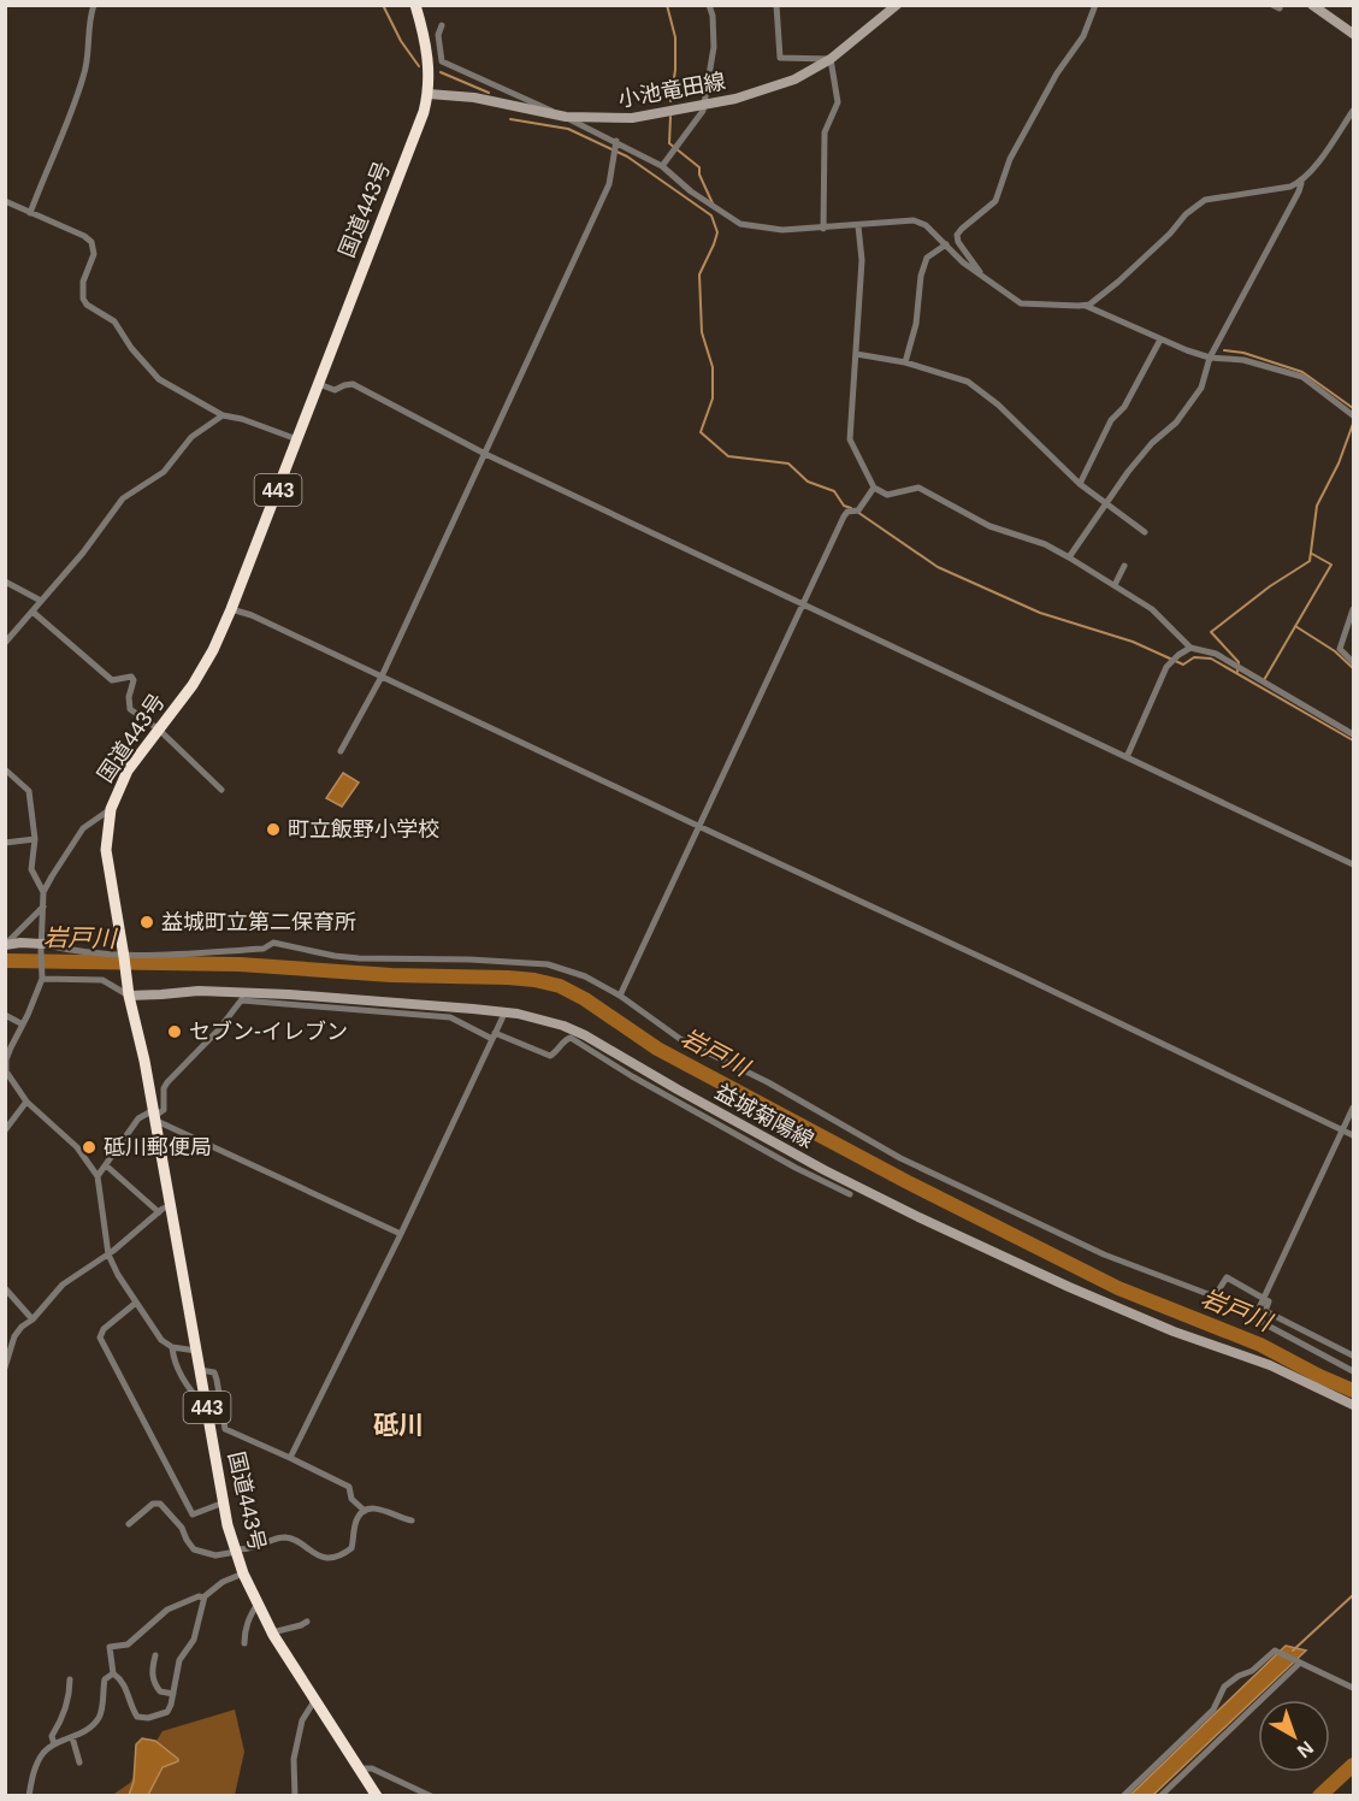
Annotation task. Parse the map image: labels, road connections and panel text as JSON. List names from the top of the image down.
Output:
{
  "streets": {
    "highway": ["国道443号", "443"],
    "main road": ["小池竜田線", "益城菊陽線"]
  },
  "crossings": [
    ["小池竜田線", "国道443号"],
    ["国道443号", "益城菊陽線"]
  ],
  "districts": ["砥川"],
  "water": ["岩戸川"],
  "places": [
    "町立飯野小学校",
    "益城町立第二保育所",
    "セブン-イレブン",
    "砥川郵便局"
  ],
  "north": "bottom right"
}
